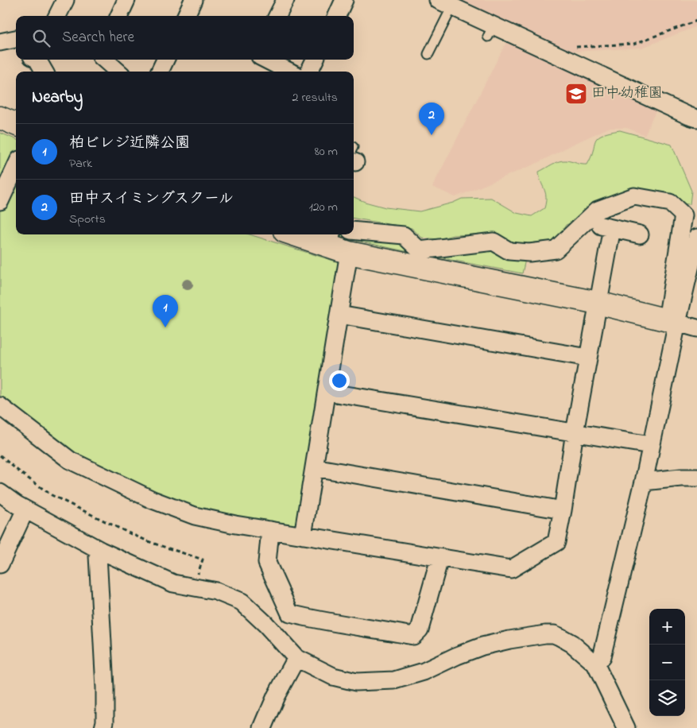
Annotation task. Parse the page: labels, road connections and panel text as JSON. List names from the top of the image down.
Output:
{
  "places": {
    "school or university": ["田中幼稚園"]
  },
  "page": {
    "search": "Search here",
    "heading": ["Nearby", "2 results"],
    "pins": ["2", "1"],
    "list": [
      {
        "mark": "1",
        "name": "柏ビレジ近隣公園",
        "note": "Park",
        "value": "80 m"
      },
      {
        "mark": "2",
        "name": "田中スイミングスクール",
        "note": "Sports",
        "value": "120 m"
      }
    ],
    "map_buttons": ["+", "−"]
  }
}
